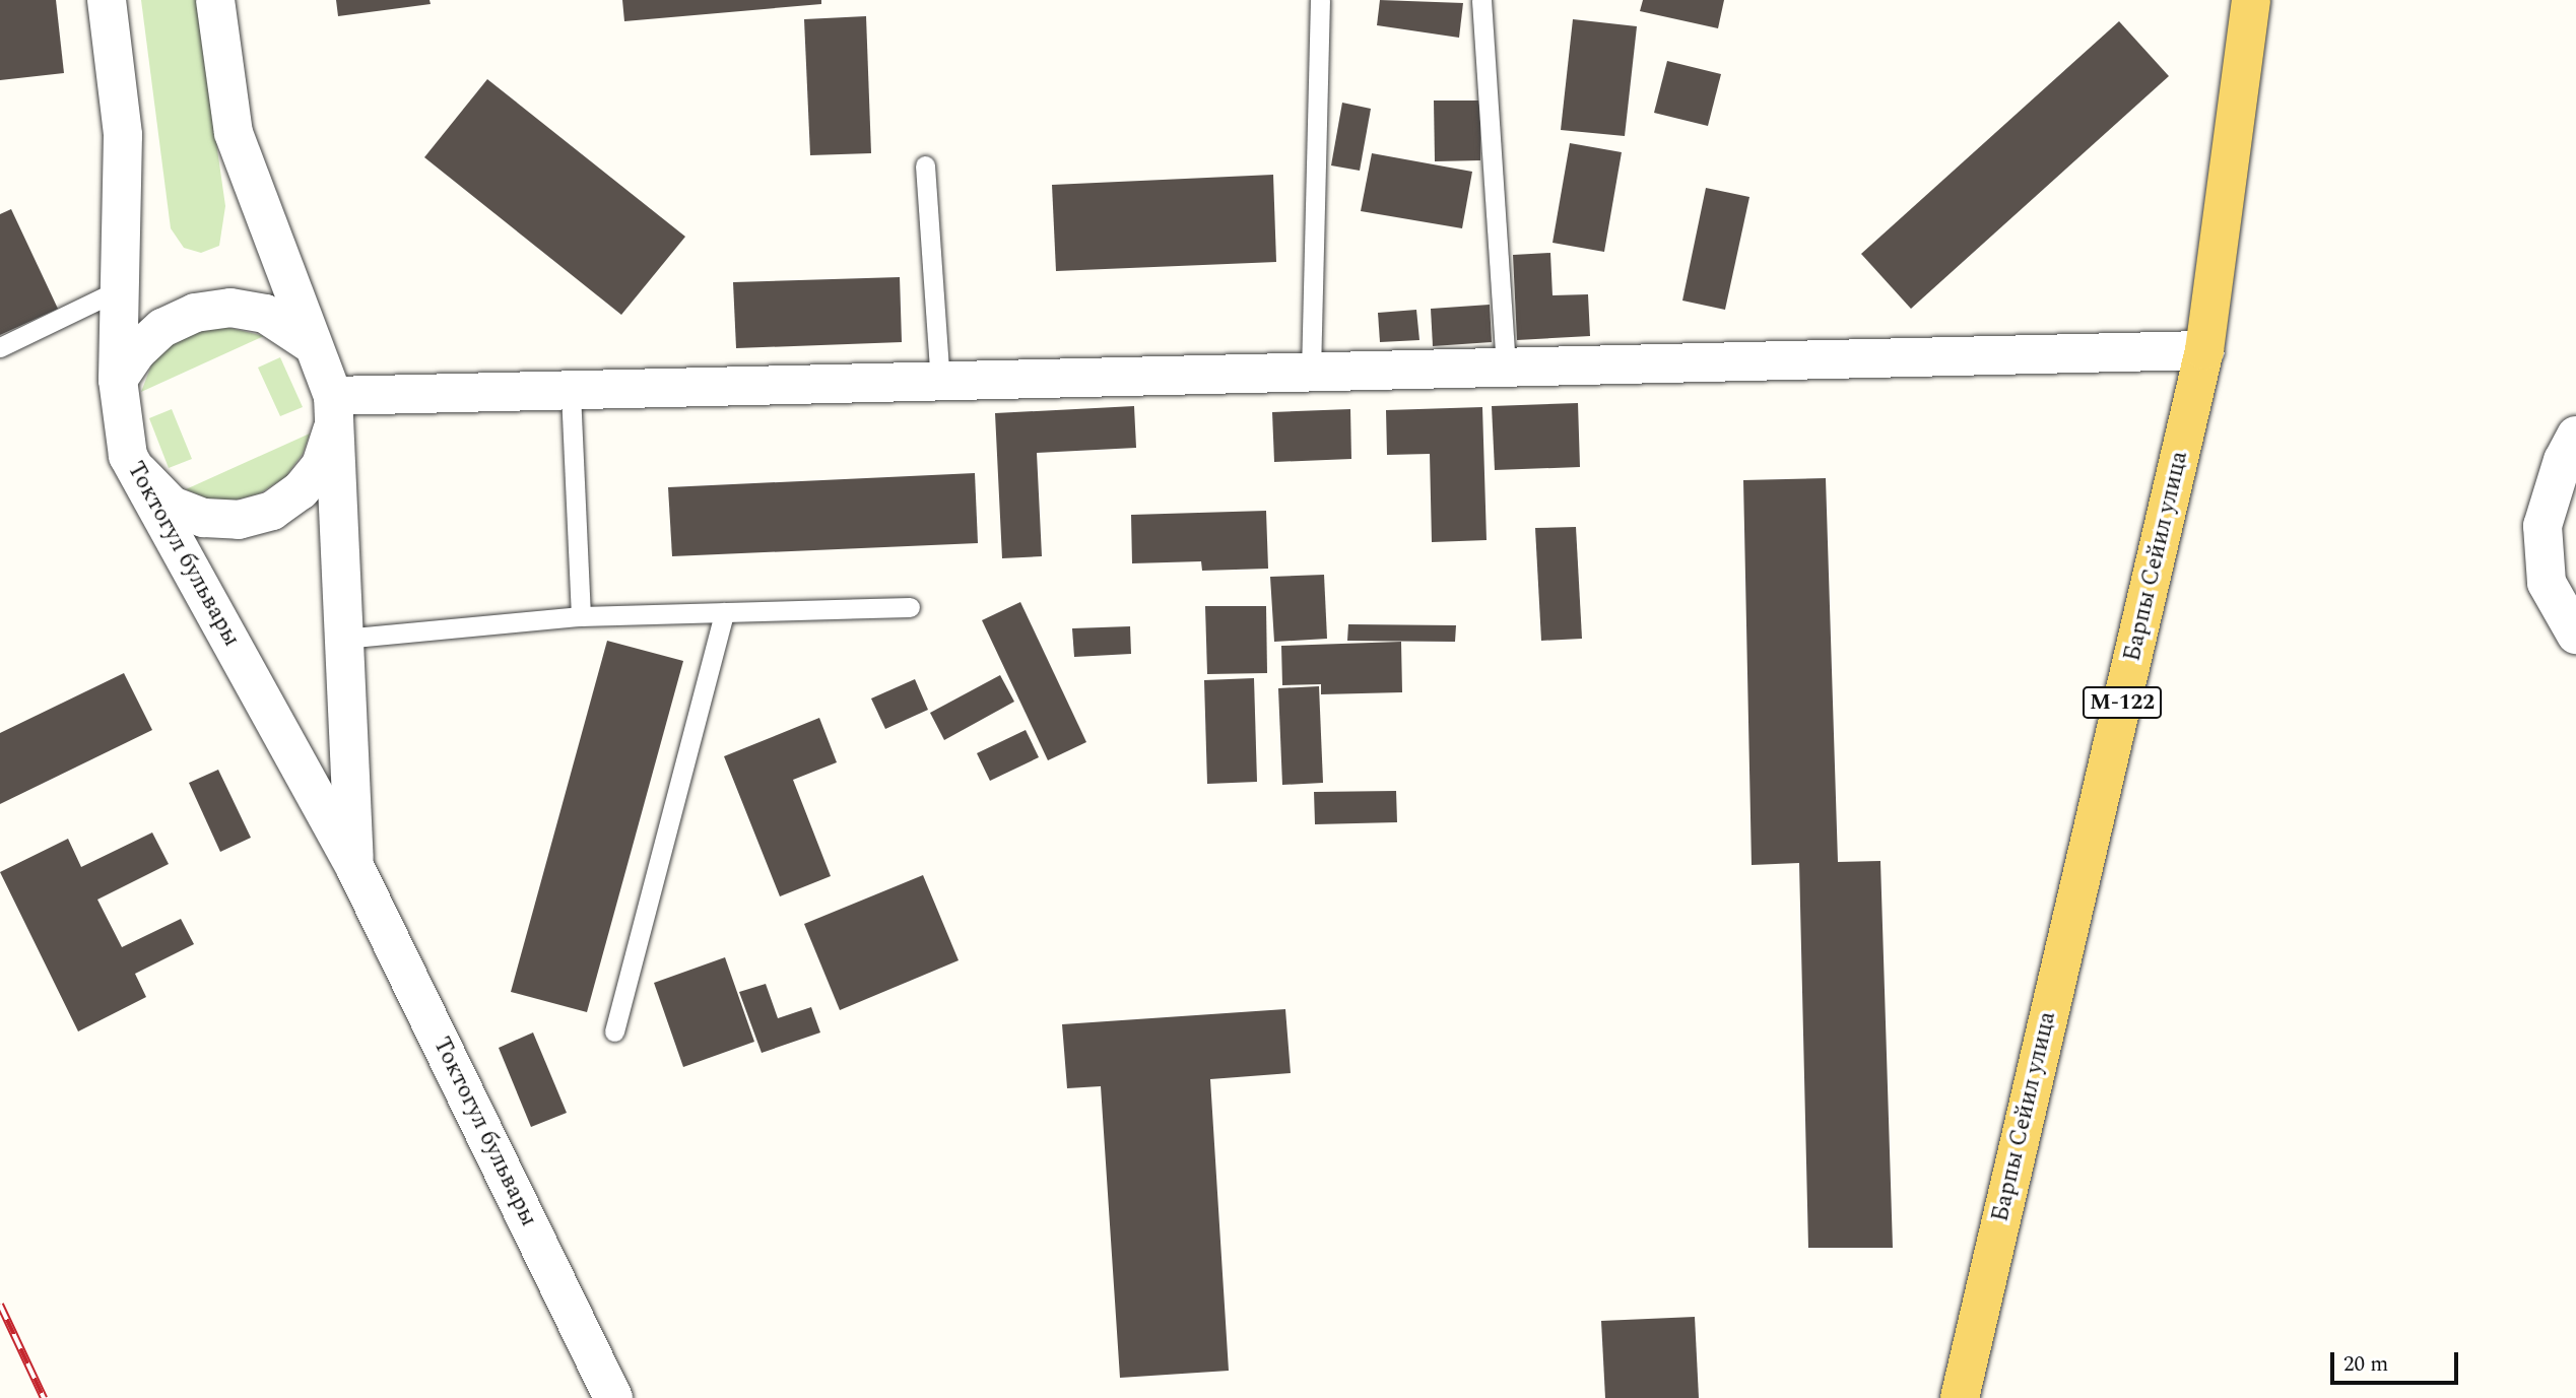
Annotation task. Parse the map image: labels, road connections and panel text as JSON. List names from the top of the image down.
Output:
{
  "streets": {
    "main road": ["Барпы Сейил улица", "М-122"],
    "street": ["Токтогул бульвары"]
  },
  "scale_bar": "20 m"
}
